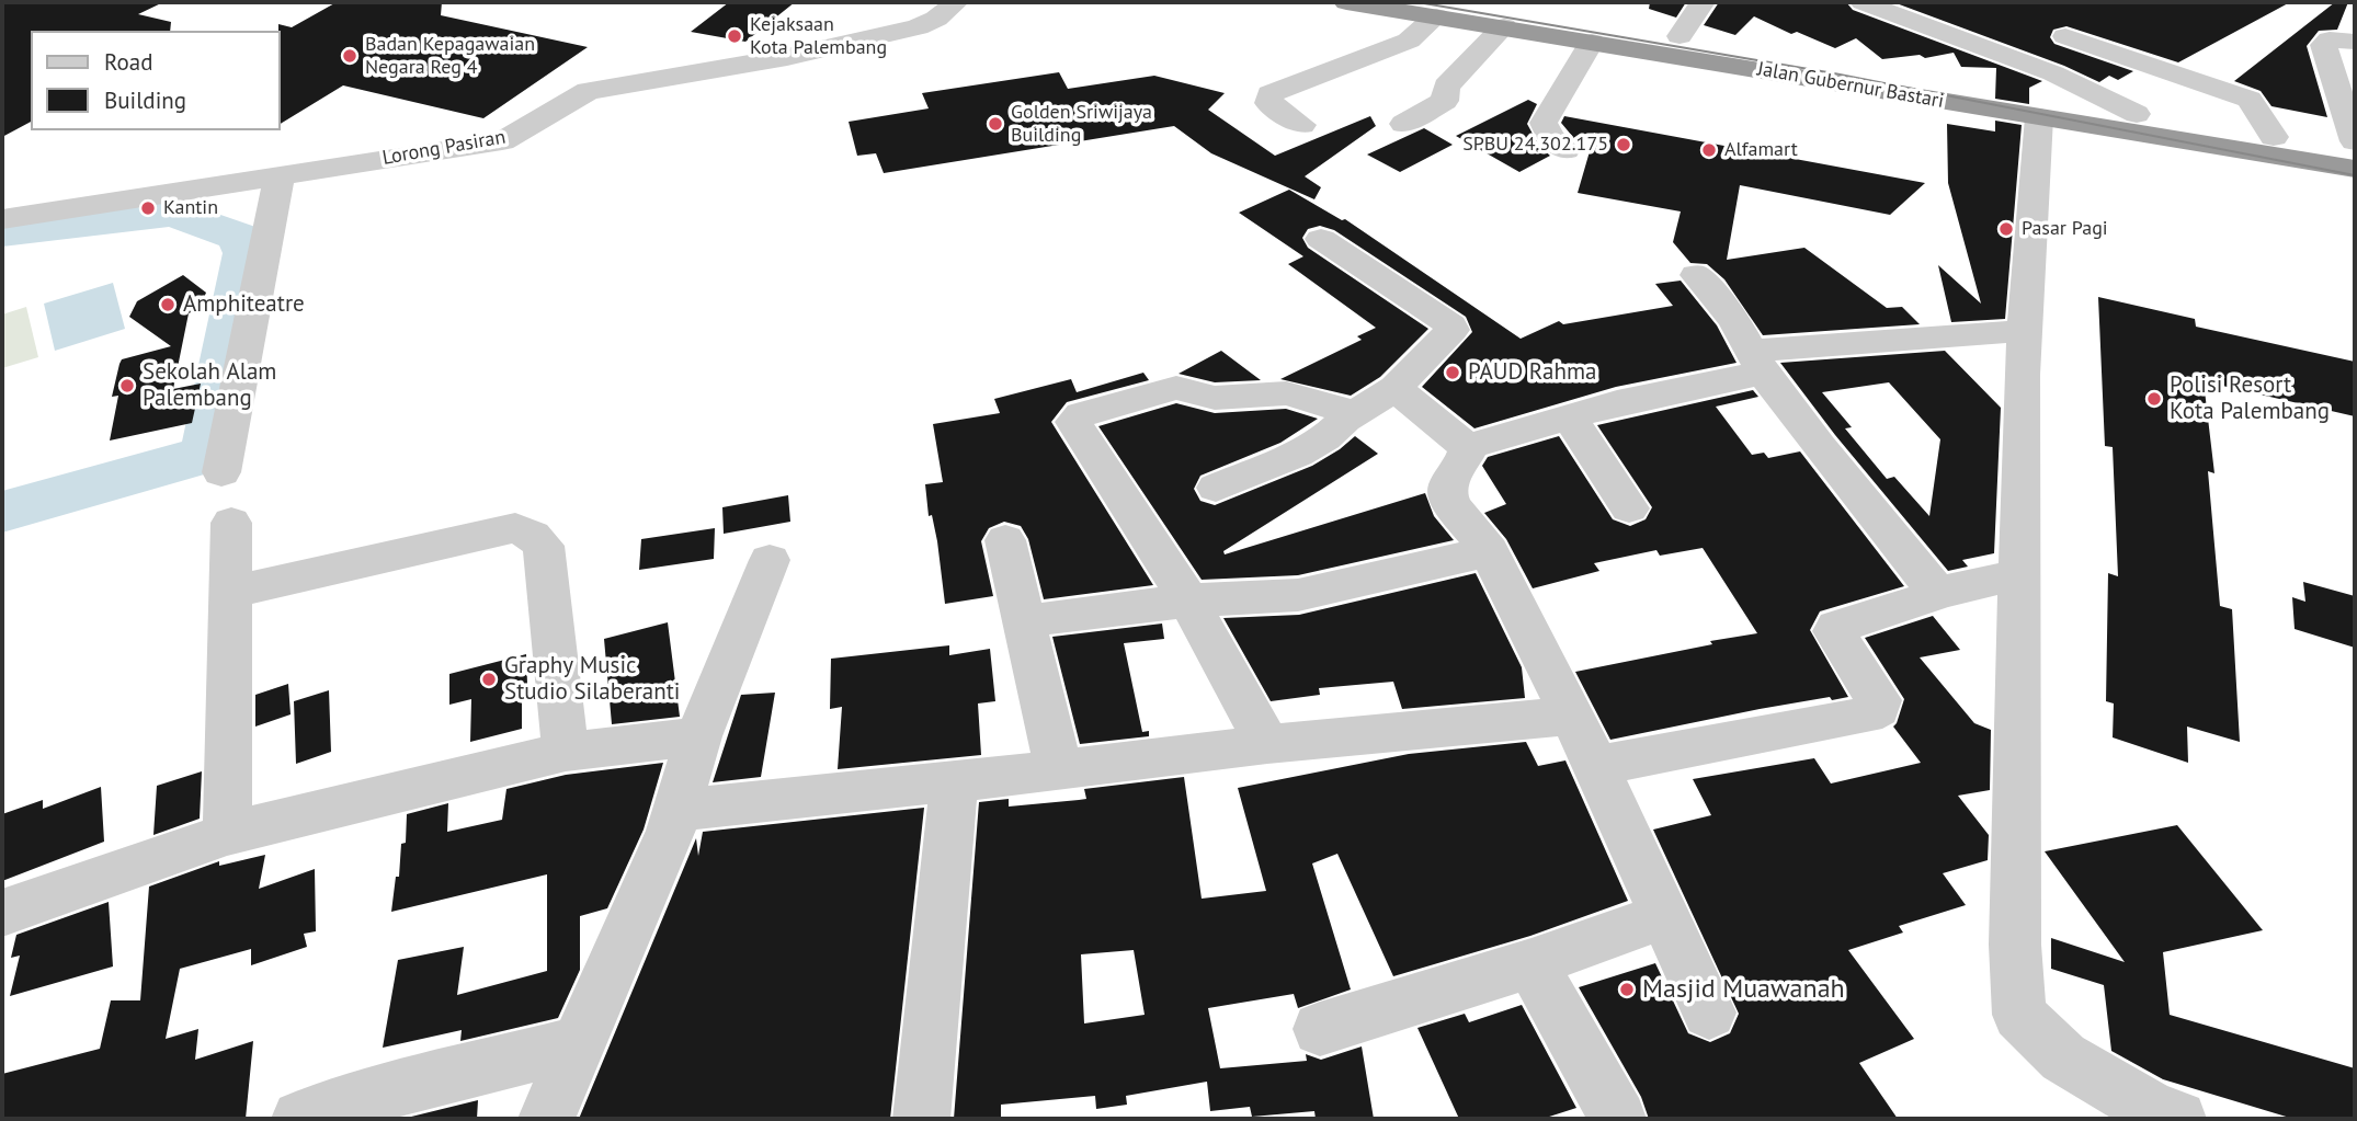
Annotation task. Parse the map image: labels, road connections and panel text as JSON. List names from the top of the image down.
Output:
{
  "streets": {
    "highway": ["Jalan Gubernur Bastari"],
    "street": ["Lorong Pasiran"]
  },
  "places": [
    "Kejaksaan Kota Palembang",
    "Badan Kepagawaian Negara Reg 4",
    "Golden Sriwijaya Building",
    "SPBU 24.302.175",
    "Alfamart",
    "Kantin",
    "Pasar Pagi",
    "Amphiteatre",
    "PAUD Rahma",
    "Sekolah Alam Palembang",
    "Polisi Resort Kota Palembang",
    "Graphy Music Studio Silaberanti",
    "Masjid Muawanah"
  ],
  "legend": ["Road", "Building"]
}
